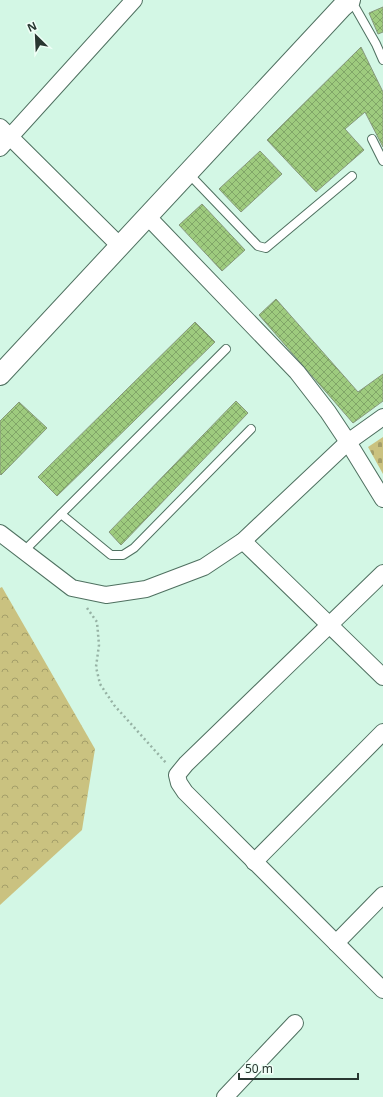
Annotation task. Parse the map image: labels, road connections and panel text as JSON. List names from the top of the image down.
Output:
{
  "scale_bar": "50 m",
  "north": "top left"
}
